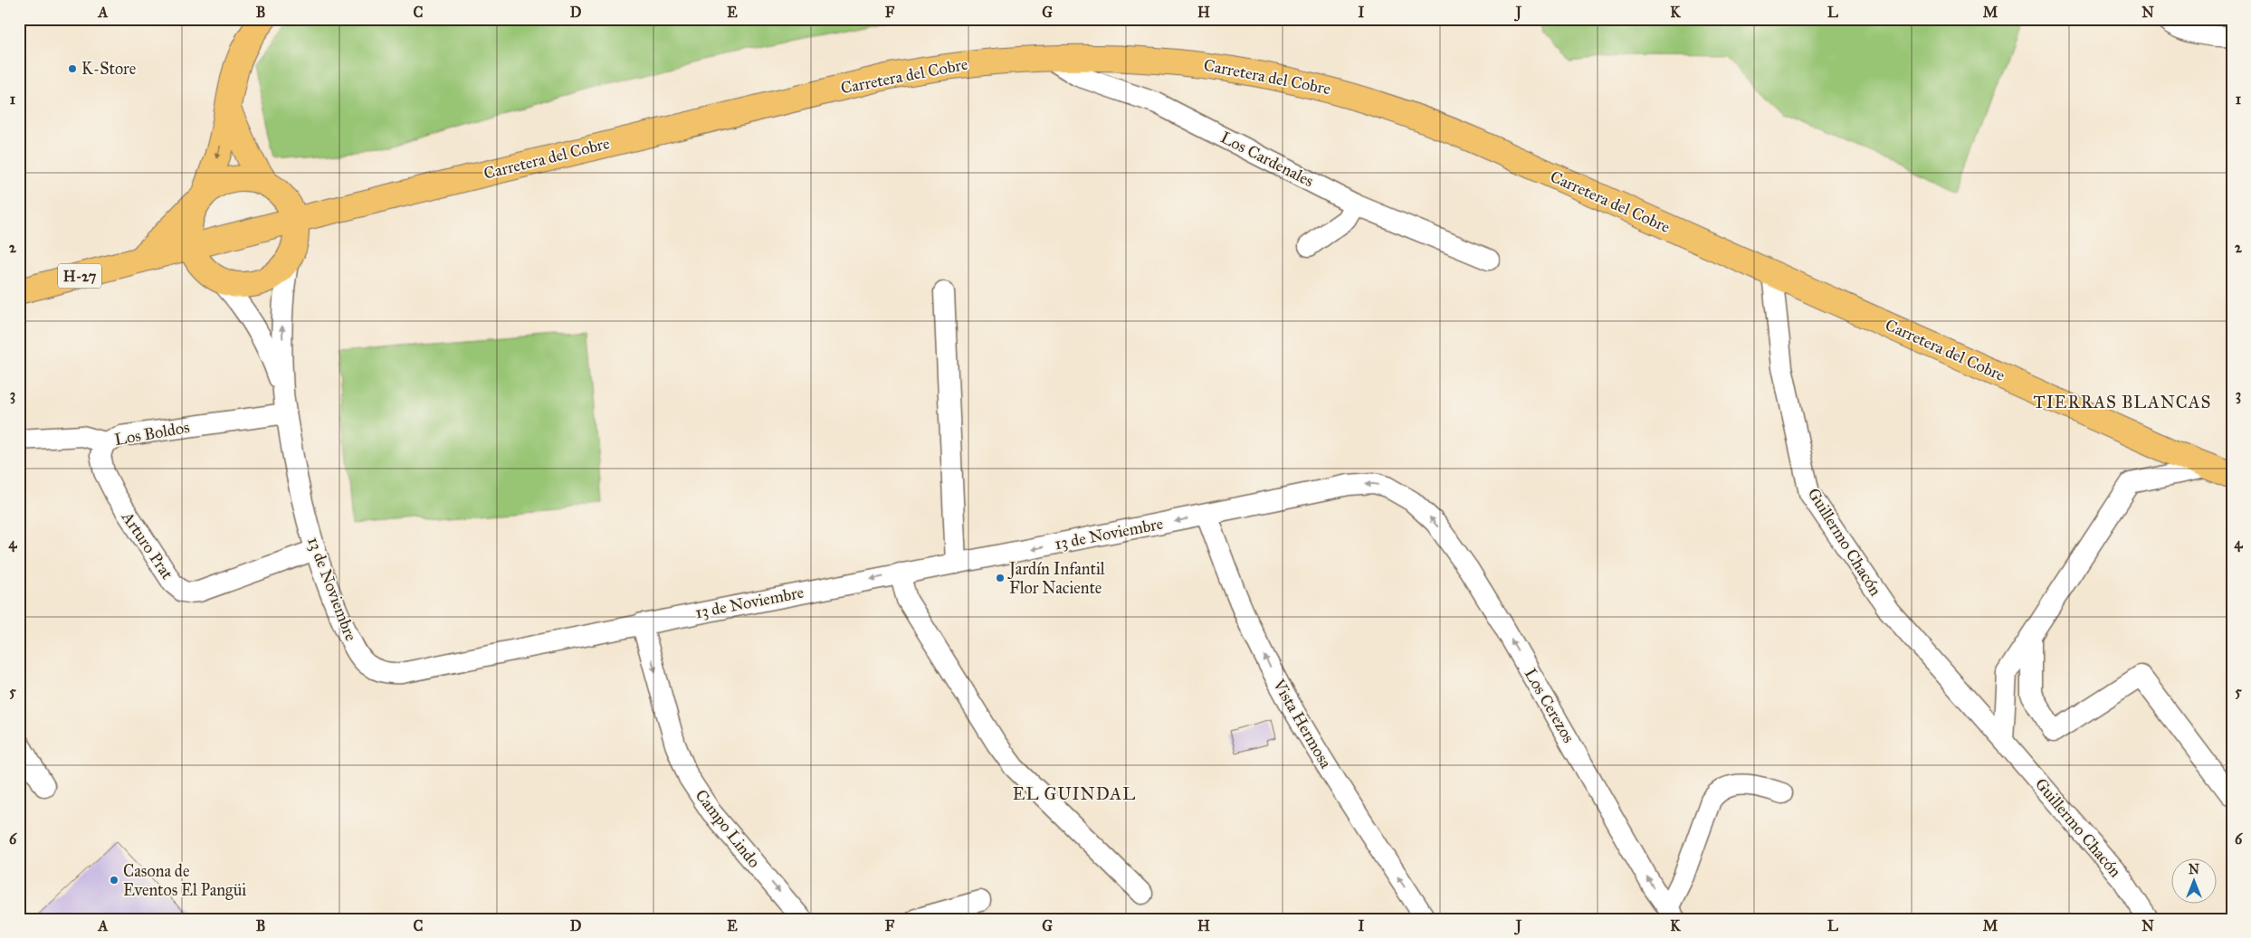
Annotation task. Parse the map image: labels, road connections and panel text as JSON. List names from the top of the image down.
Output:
{
  "streets": {
    "main road": ["Carretera del Cobre", "H-27"],
    "street": [
      "Los Cardenales",
      "Los Boldos",
      "13 de Noviembre",
      "Guillermo Chacón",
      "Arturo Prat",
      "Los Cerezos",
      "Vista Hermosa",
      "Campo Lindo"
    ]
  },
  "crossings": [
    ["Carretera del Cobre", "Los Cardenales"],
    ["Carretera del Cobre", "H-27"],
    ["Carretera del Cobre", "Guillermo Chacón"],
    ["Los Boldos", "13 de Noviembre"],
    ["Los Boldos", "Arturo Prat"],
    ["13 de Noviembre", "Arturo Prat"],
    ["13 de Noviembre", "Los Cerezos"],
    ["13 de Noviembre", "Vista Hermosa"],
    ["13 de Noviembre", "Campo Lindo"]
  ],
  "one_way": [
    "13 de Noviembre",
    "Los Cerezos",
    "Vista Hermosa",
    "Campo Lindo"
  ],
  "districts": ["TIERRAS BLANCAS", "EL GUINDAL"],
  "places": ["K-Store", "Jardín Infantil Flor Naciente", "Casona de Eventos El Pangüi"],
  "north": "top",
  "grid": {
    "columns": [
      "A",
      "B",
      "C",
      "D",
      "E",
      "F",
      "G",
      "H",
      "I",
      "J",
      "K",
      "L",
      "M",
      "N"
    ],
    "rows": [
      "1",
      "2",
      "3",
      "4",
      "5",
      "6"
    ]
  }
}
